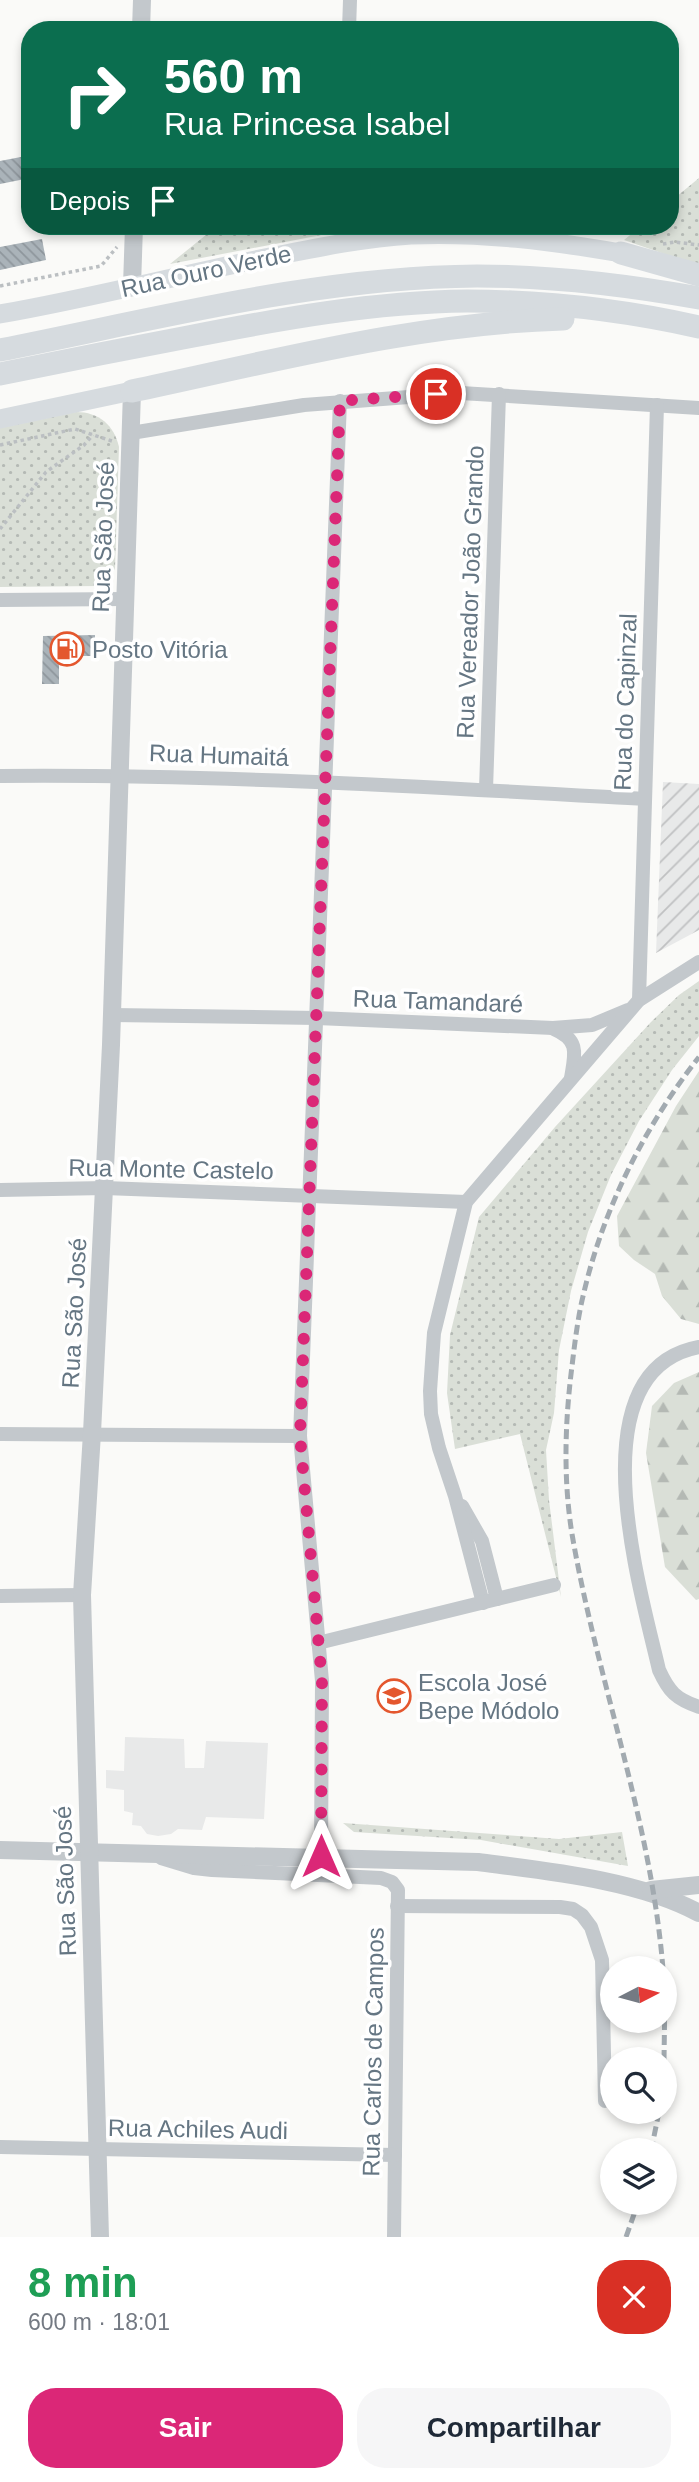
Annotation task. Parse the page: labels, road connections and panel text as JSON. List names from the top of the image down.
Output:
{
  "streets": {
    "main road": ["Rua Ouro Verde"],
    "street": [
      "Rua São José",
      "Rua Vereador João Grando",
      "Rua do Capinzal",
      "Rua Humaitá",
      "Rua Tamandaré",
      "Rua Monte Castelo",
      "Rua Carlos de Campos",
      "Rua Achiles Audi"
    ]
  },
  "crossings": [
    ["Rua São José", "Rua Humaitá"],
    ["Rua São José", "Rua Tamandaré"],
    ["Rua São José", "Rua Monte Castelo"],
    ["Rua São José", "Rua Achiles Audi"],
    ["Rua Vereador João Grando", "Rua Humaitá"],
    ["Rua do Capinzal", "Rua Humaitá"],
    ["Rua do Capinzal", "Rua Tamandaré"],
    ["Rua Carlos de Campos", "Rua Achiles Audi"]
  ],
  "places": {
    "fuel station": ["Posto Vitória"],
    "school or university": ["Escola José Bepe Módolo"]
  },
  "north": "right",
  "page": {
    "turn": ["560 m", "Rua Princesa Isabel"],
    "then": "Depois",
    "heading": ["8 min", "600 m · 18:01"],
    "buttons": ["Sair", "Compartilhar"]
  }
}
